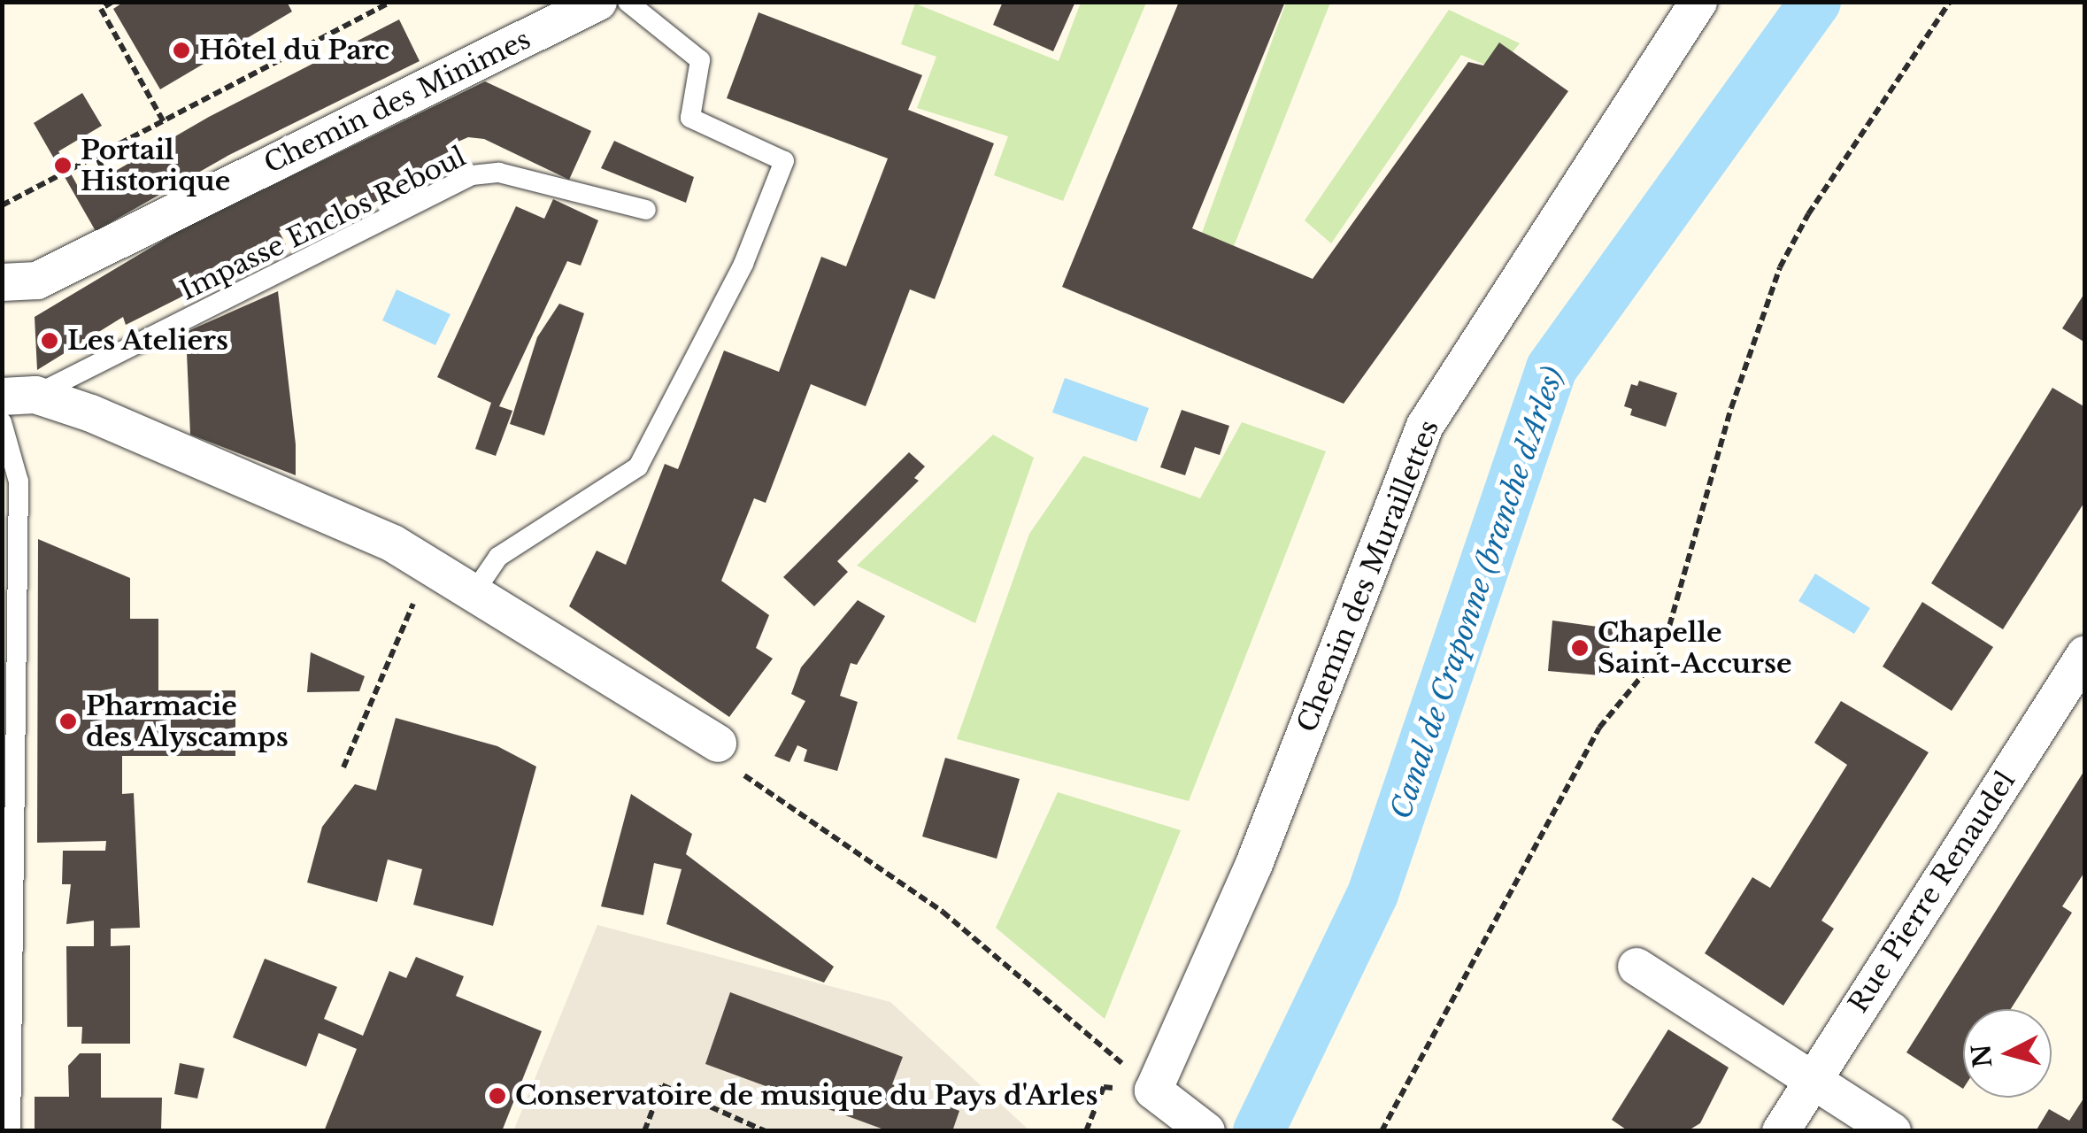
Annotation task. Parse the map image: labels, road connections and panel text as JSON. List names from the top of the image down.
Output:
{
  "streets": {
    "street": ["Chemin des Minimes", "Chemin des Muraillettes", "Rue Pierre Renaudel"],
    "lane": ["Impasse Enclos Reboul"]
  },
  "water": ["Canal de Craponne (branche d'Arles)"],
  "places": [
    "Hôtel du Parc",
    "Portail Historique",
    "Les Ateliers",
    "Chapelle Saint-Accurse",
    "Pharmacie des Alyscamps",
    "Conservatoire de musique du Pays d'Arles"
  ],
  "north": "left"
}
